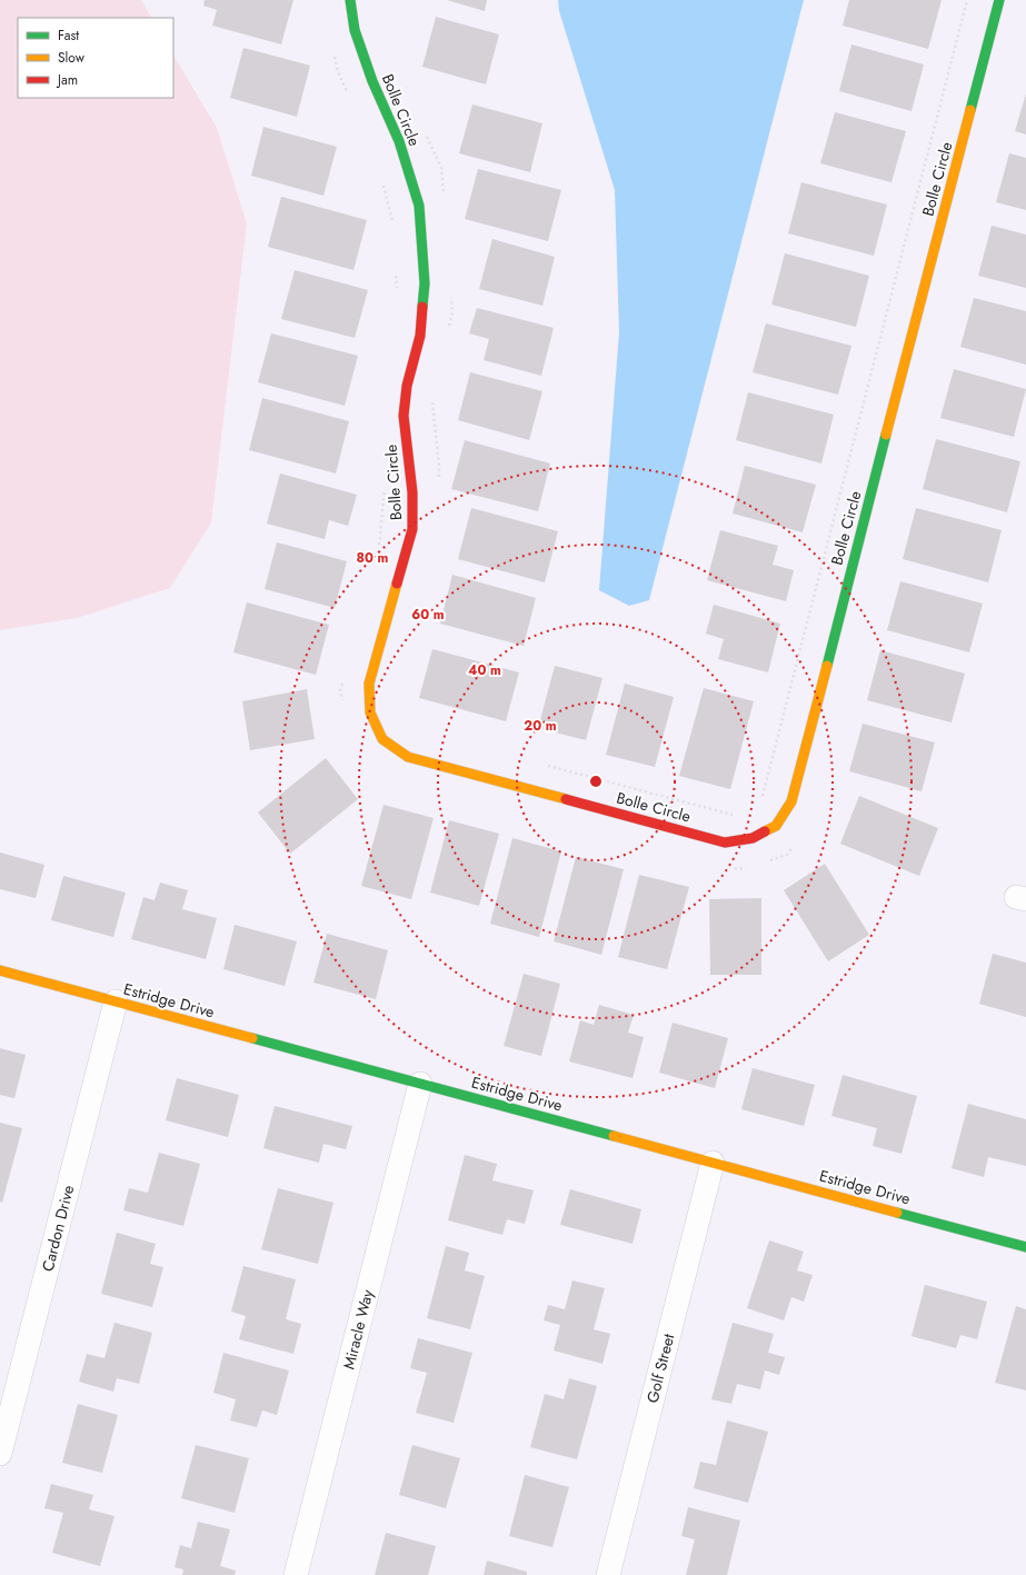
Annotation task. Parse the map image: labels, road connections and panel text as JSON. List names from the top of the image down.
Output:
{
  "streets": {
    "street": [
      "Bolle Circle",
      "Estridge Drive",
      "Cardon Drive",
      "Miracle Way",
      "Golf Street"
    ]
  },
  "crossings": [
    ["Estridge Drive", "Cardon Drive"],
    ["Estridge Drive", "Miracle Way"],
    ["Estridge Drive", "Golf Street"]
  ],
  "legend": ["Fast", "Slow", "Jam"],
  "rings": [
    "80 m",
    "60 m",
    "40 m",
    "20 m"
  ]
}
